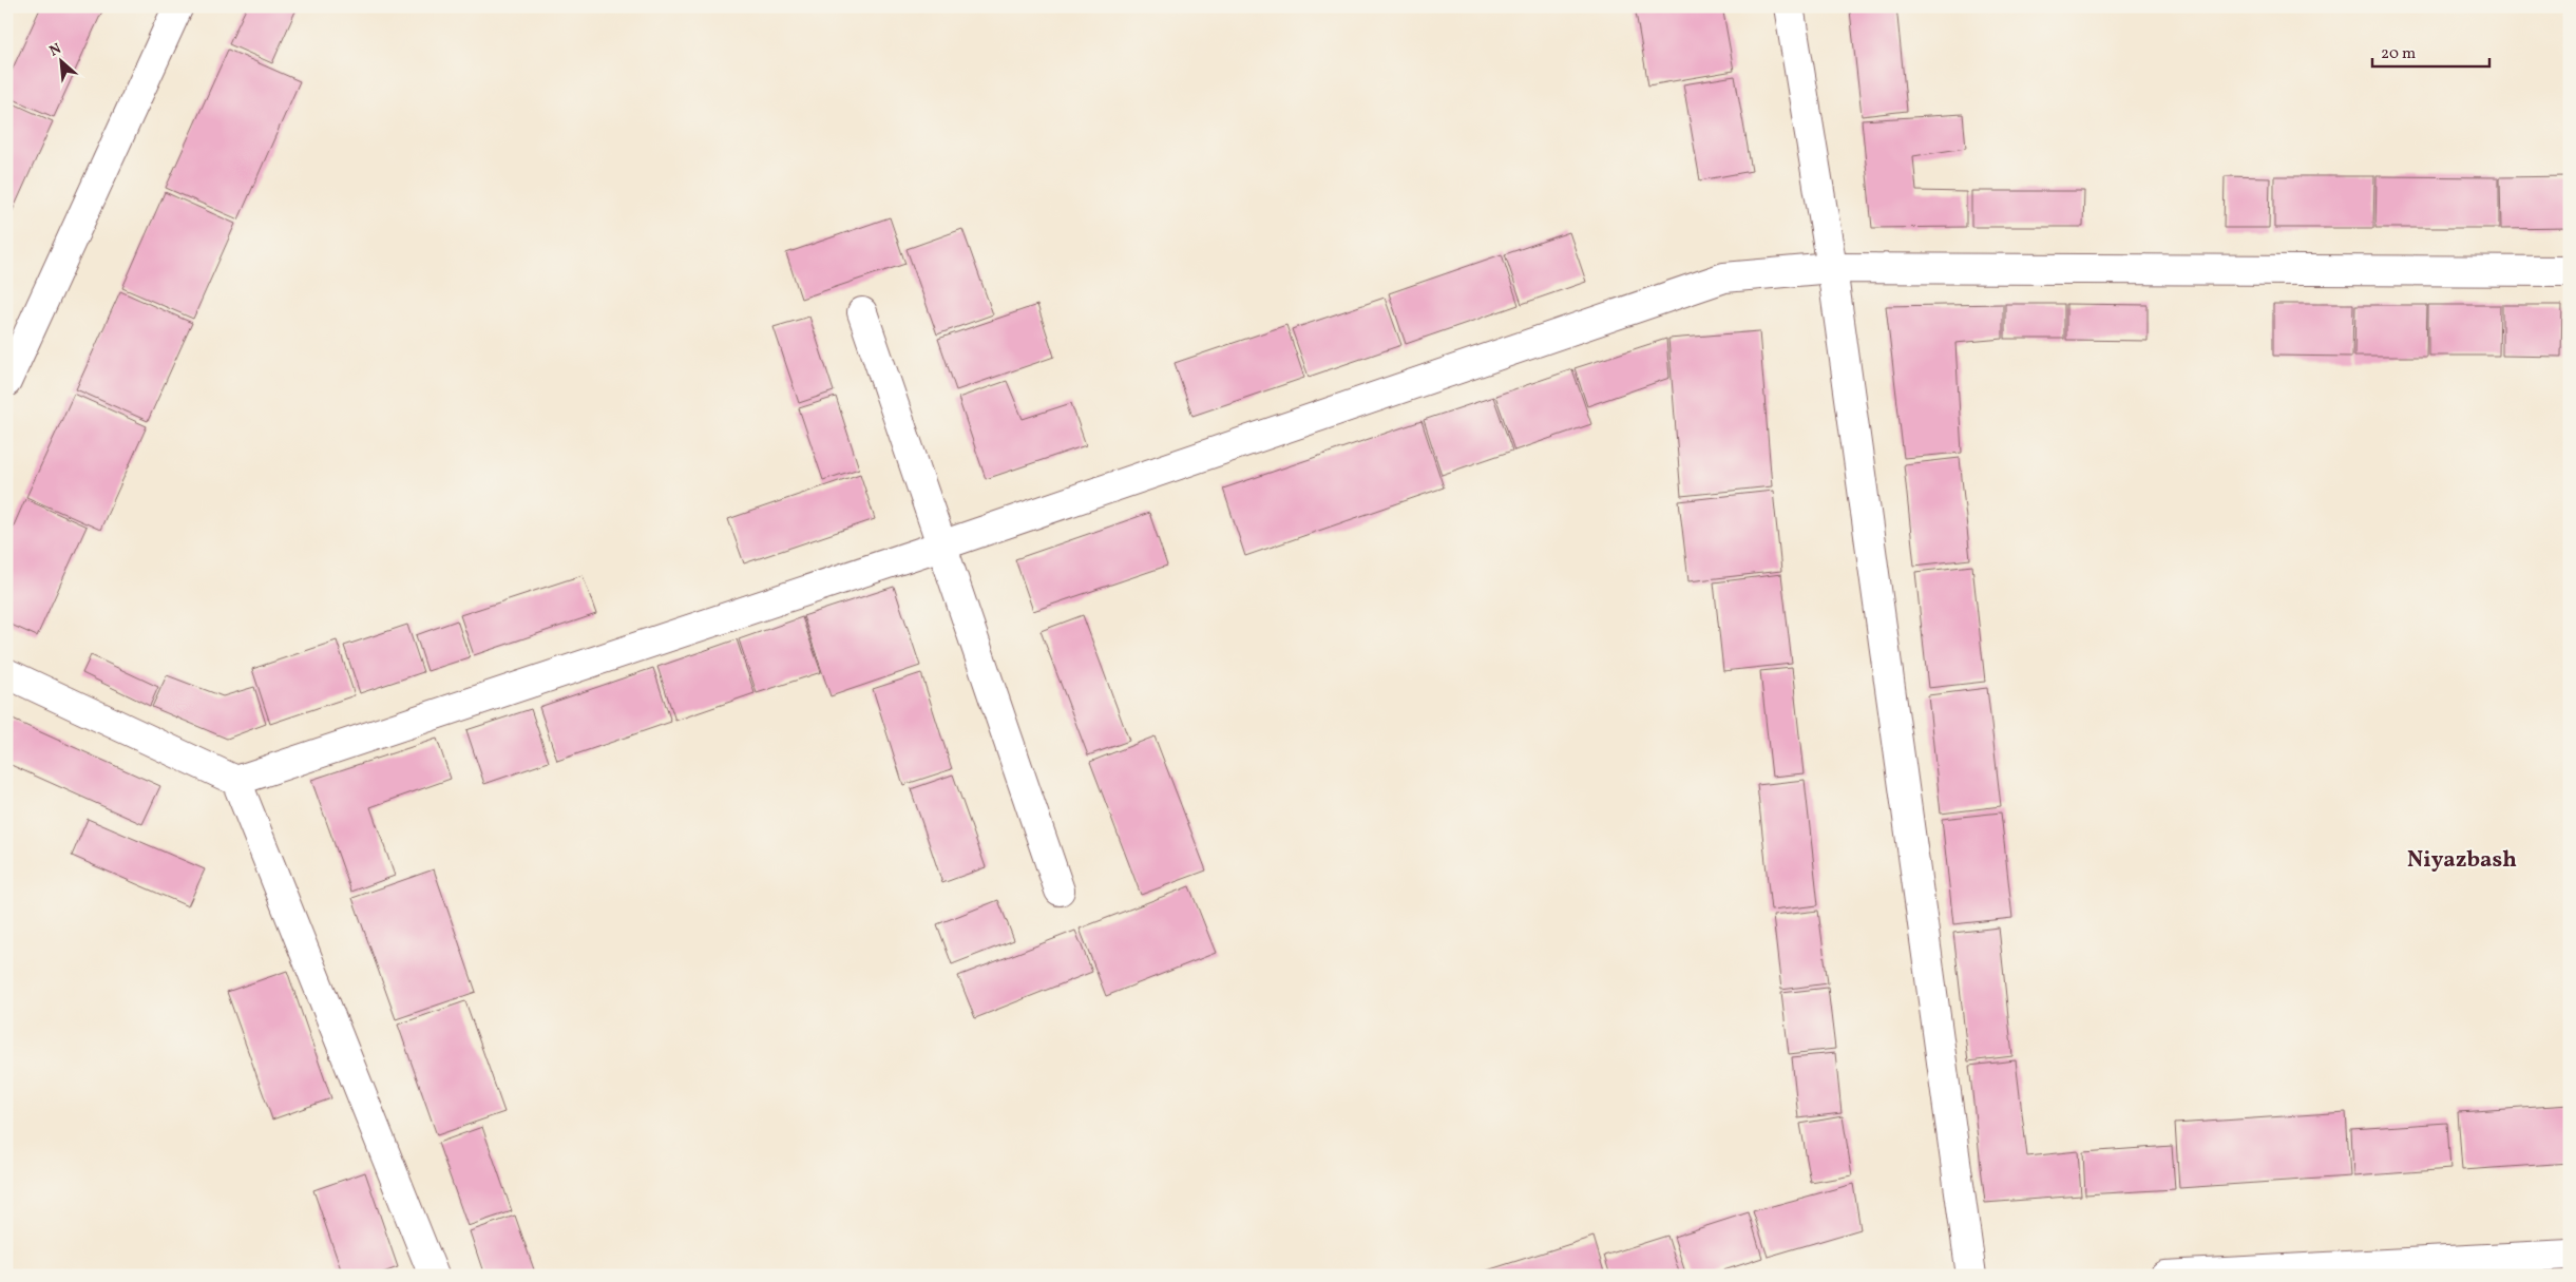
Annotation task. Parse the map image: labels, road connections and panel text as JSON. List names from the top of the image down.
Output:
{
  "districts": ["Niyazbash"],
  "scale_bar": "20 m",
  "north": "top left"
}
